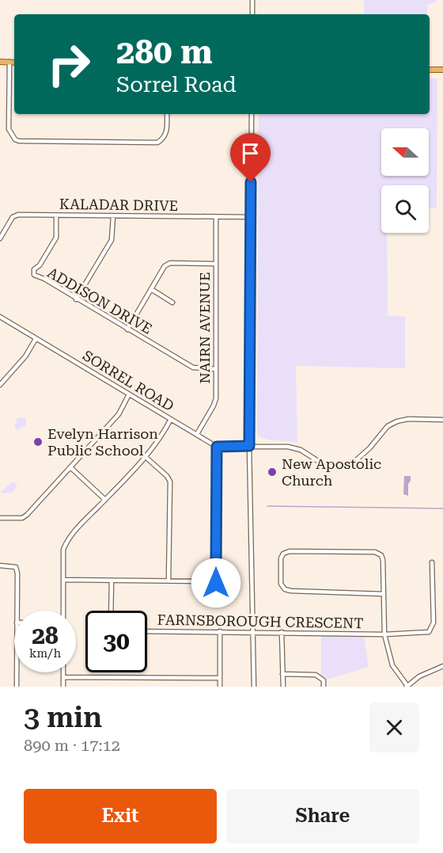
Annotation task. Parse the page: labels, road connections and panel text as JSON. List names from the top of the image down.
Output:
{
  "streets": {
    "street": [
      "KALADAR DRIVE",
      "ADDISON DRIVE",
      "NAIRN AVENUE",
      "SORREL ROAD",
      "FARNSBOROUGH CRESCENT"
    ]
  },
  "crossings": [
    ["KALADAR DRIVE", "ADDISON DRIVE"],
    ["KALADAR DRIVE", "NAIRN AVENUE"],
    ["ADDISON DRIVE", "NAIRN AVENUE"],
    ["NAIRN AVENUE", "SORREL ROAD"]
  ],
  "places": ["Evelyn Harrison Public School", "New Apostolic Church"],
  "north": "left",
  "page": {
    "turn": ["280 m", "Sorrel Road"],
    "speed": "28 km/h",
    "limit": "30",
    "heading": ["3 min", "890 m · 17:12"],
    "buttons": ["Exit", "Share"]
  }
}
